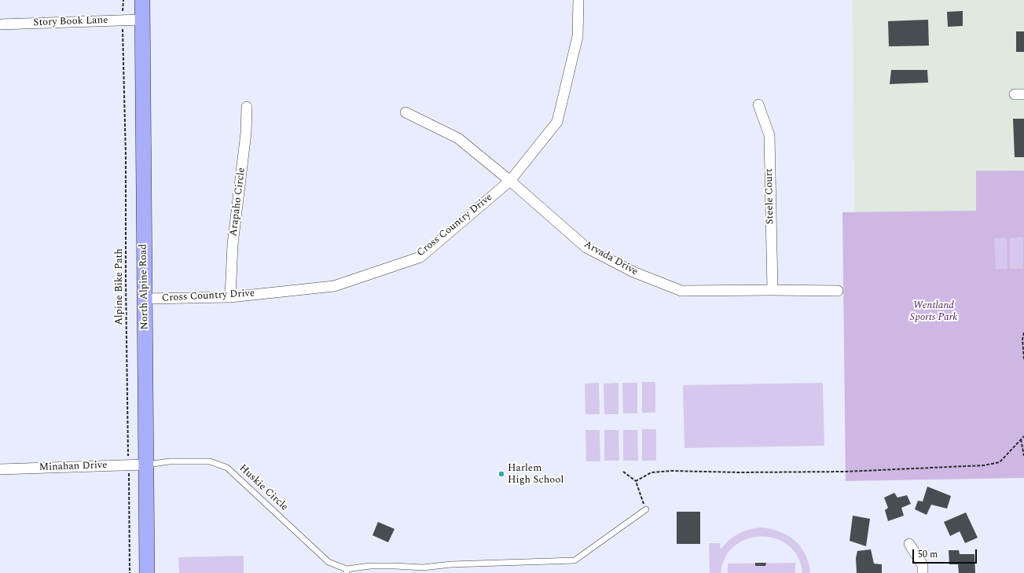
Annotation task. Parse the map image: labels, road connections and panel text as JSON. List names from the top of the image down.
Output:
{
  "streets": {
    "main road": ["North Alpine Road"],
    "street": [
      "Story Book Lane",
      "Steele Court",
      "Arapaho Circle",
      "Cross Country Drive",
      "Arvada Drive",
      "Minahan Drive"
    ],
    "lane": ["Huskie Circle"],
    "path": ["Alpine Bike Path"]
  },
  "crossings": [
    ["Story Book Lane", "Alpine Bike Path"],
    ["Story Book Lane", "North Alpine Road"],
    ["Steele Court", "Arvada Drive"],
    ["Arapaho Circle", "Cross Country Drive"],
    ["Cross Country Drive", "Arvada Drive"],
    ["Cross Country Drive", "North Alpine Road"],
    ["Alpine Bike Path", "Minahan Drive"],
    ["North Alpine Road", "Minahan Drive"],
    ["North Alpine Road", "Huskie Circle"],
    ["Minahan Drive", "Huskie Circle"]
  ],
  "parks": ["Wentland Sports Park"],
  "places": ["Harlem High School"],
  "scale_bar": "50 m"
}
